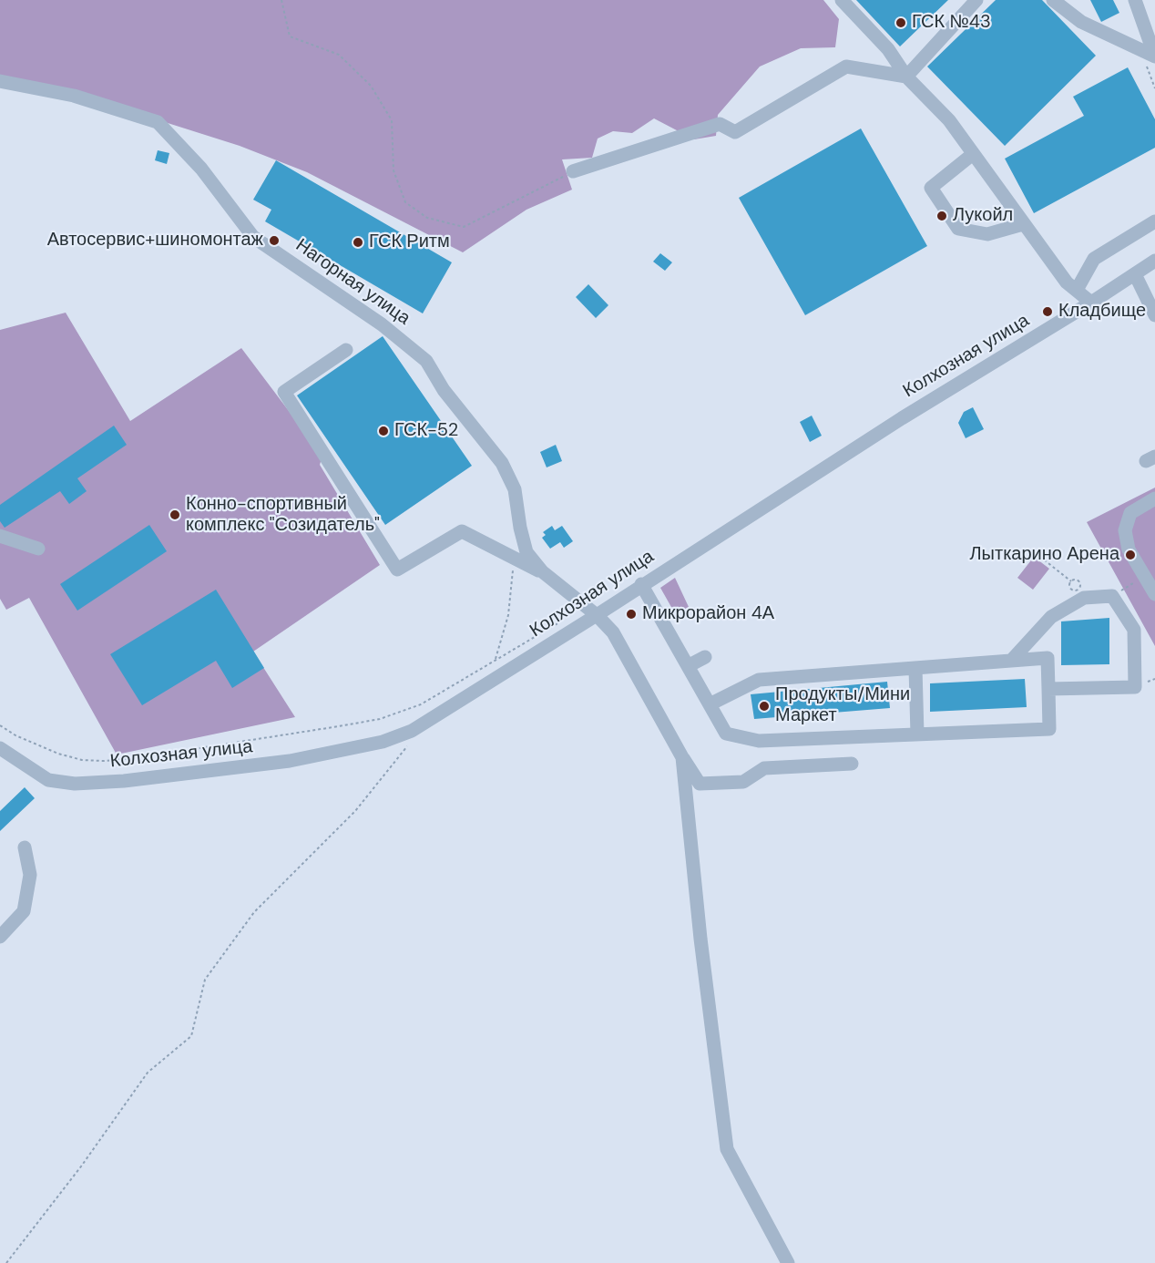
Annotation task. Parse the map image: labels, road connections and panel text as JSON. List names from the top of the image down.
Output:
{
  "streets": {
    "street": ["Нагорная улица", "Колхозная улица"]
  },
  "crossings": [
    ["Нагорная улица", "Колхозная улица"]
  ],
  "places": [
    "ГСК №43",
    "Лукойл",
    "Автосервис+шиномонтаж",
    "ГСК Ритм",
    "Кладбище",
    "ГСК-52",
    "Конно-спортивный комплекс \"Созидатель\"",
    "Лыткарино Арена",
    "Микрорайон 4А",
    "Продукты/Мини Маркет"
  ]
}
